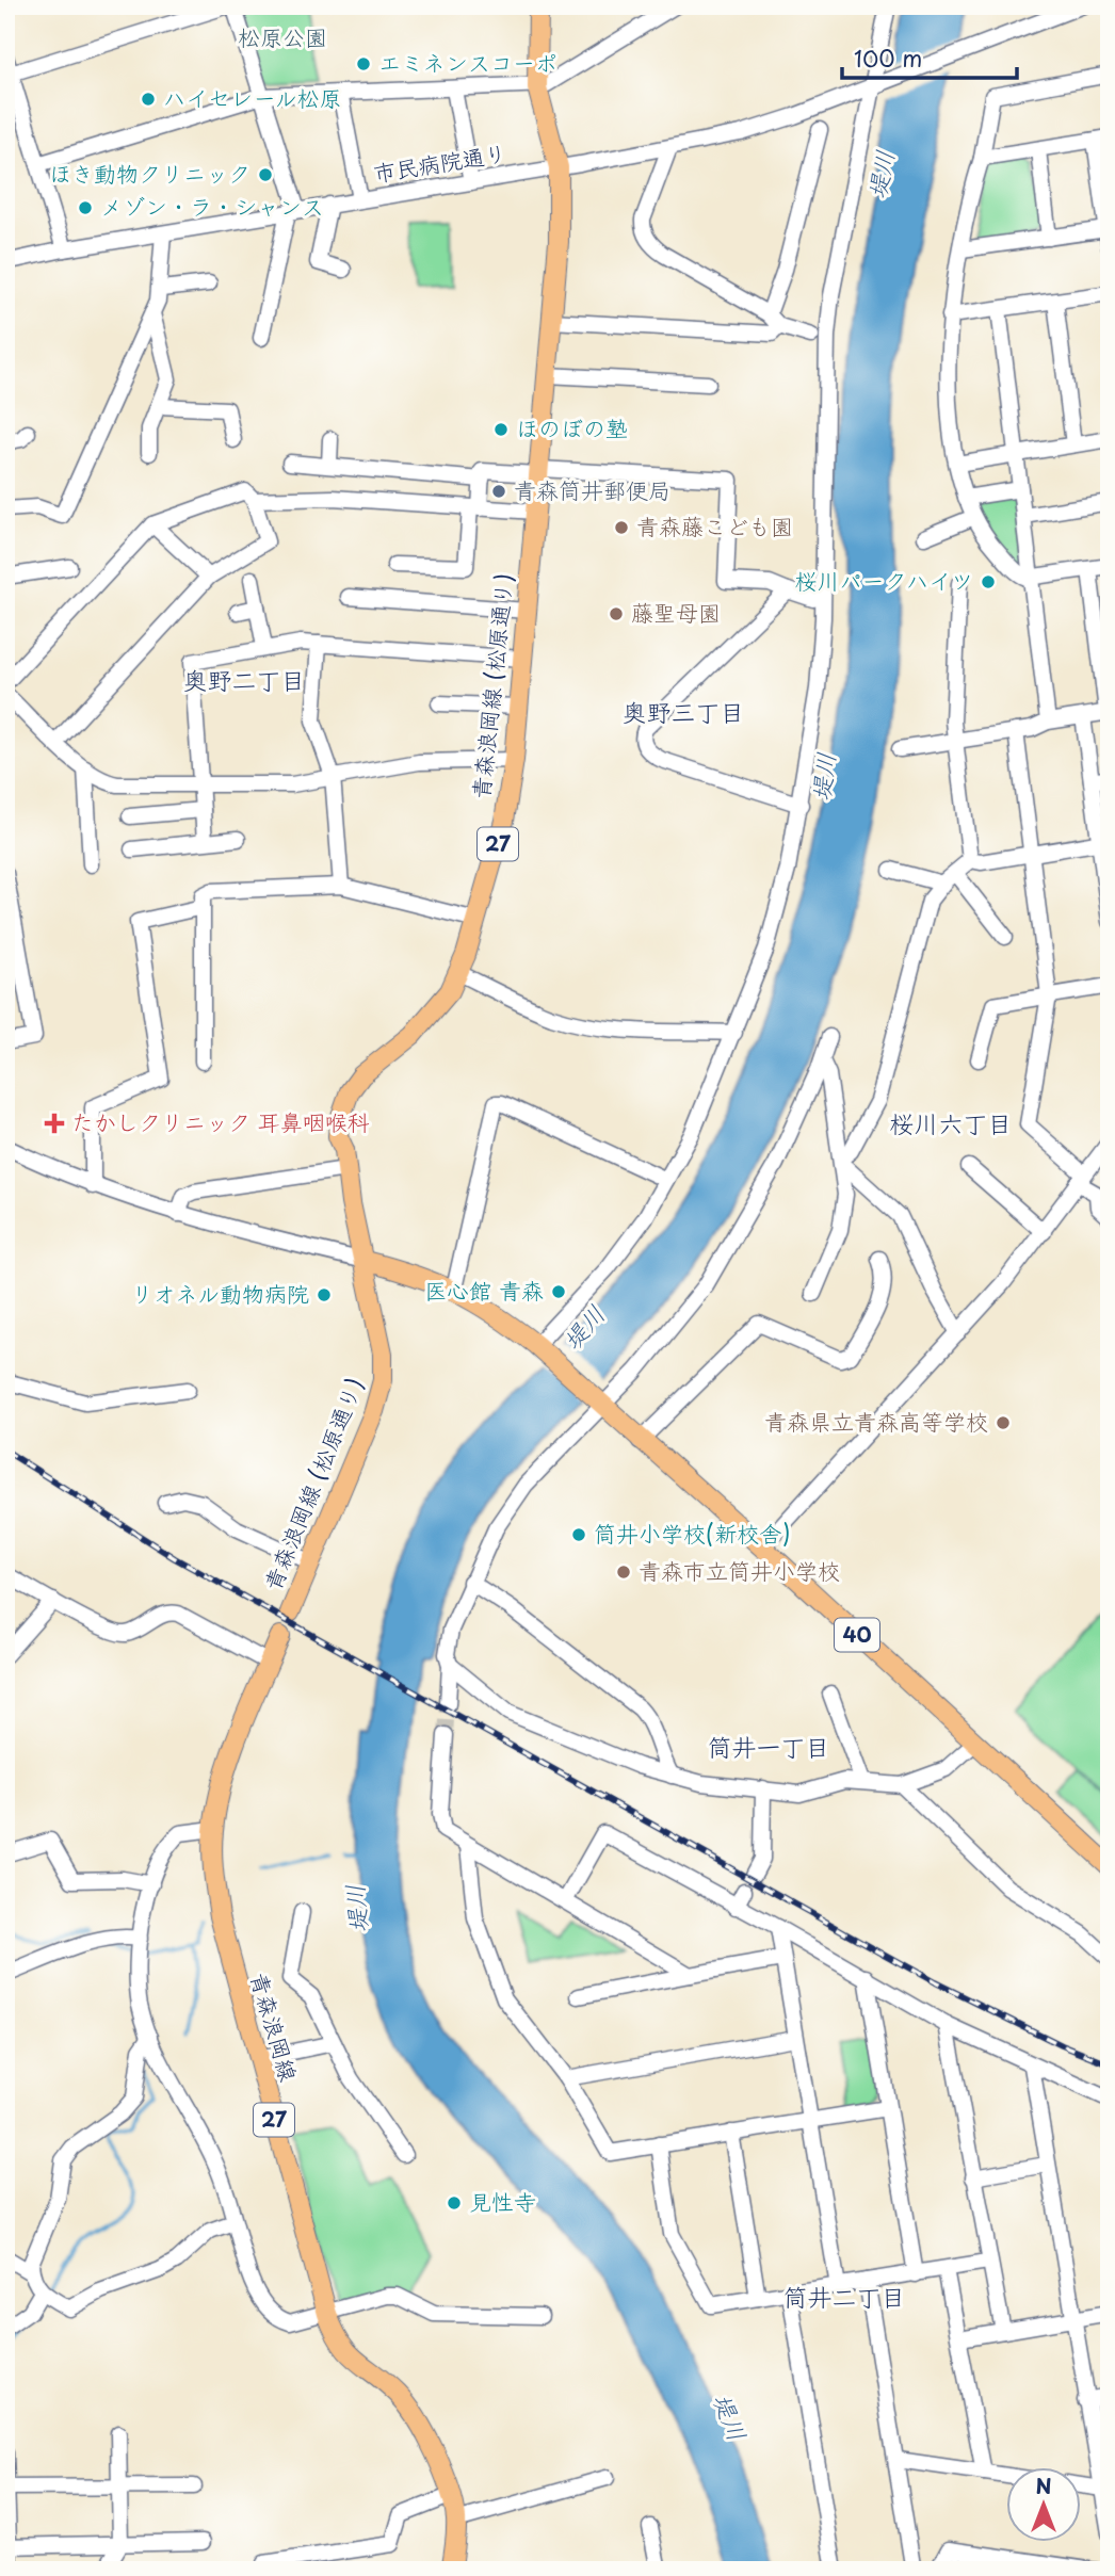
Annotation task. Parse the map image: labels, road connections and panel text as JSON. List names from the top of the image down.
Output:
{
  "streets": {
    "main road": [
      "青森浪岡線 (松原通り)",
      "27",
      "40",
      "青森浪岡線"
    ],
    "street": ["市民病院通り"]
  },
  "crossings": [
    ["市民病院通り", "青森浪岡線 (松原通り)"],
    ["青森浪岡線 (松原通り)", "40"]
  ],
  "districts": [
    "奥野二丁目",
    "奥野三丁目",
    "桜川六丁目",
    "筒井一丁目",
    "筒井二丁目"
  ],
  "water": ["堤川"],
  "parks": ["松原公園"],
  "places": {
    "other": [
      "エミネンスコーポ",
      "ハイセレール松原",
      "ほき動物クリニック",
      "メゾン・ラ・シャンス",
      "ほのぼの塾",
      "青森筒井郵便局",
      "青森藤こども園",
      "桜川パークハイツ",
      "藤聖母園",
      "医心館 青森",
      "リオネル動物病院",
      "青森県立青森高等学校",
      "筒井小学校(新校舎)",
      "青森市立筒井小学校",
      "見性寺"
    ],
    "health": ["たかしクリニック 耳鼻咽喉科"]
  },
  "scale_bar": "100 m",
  "north": "top"
}
